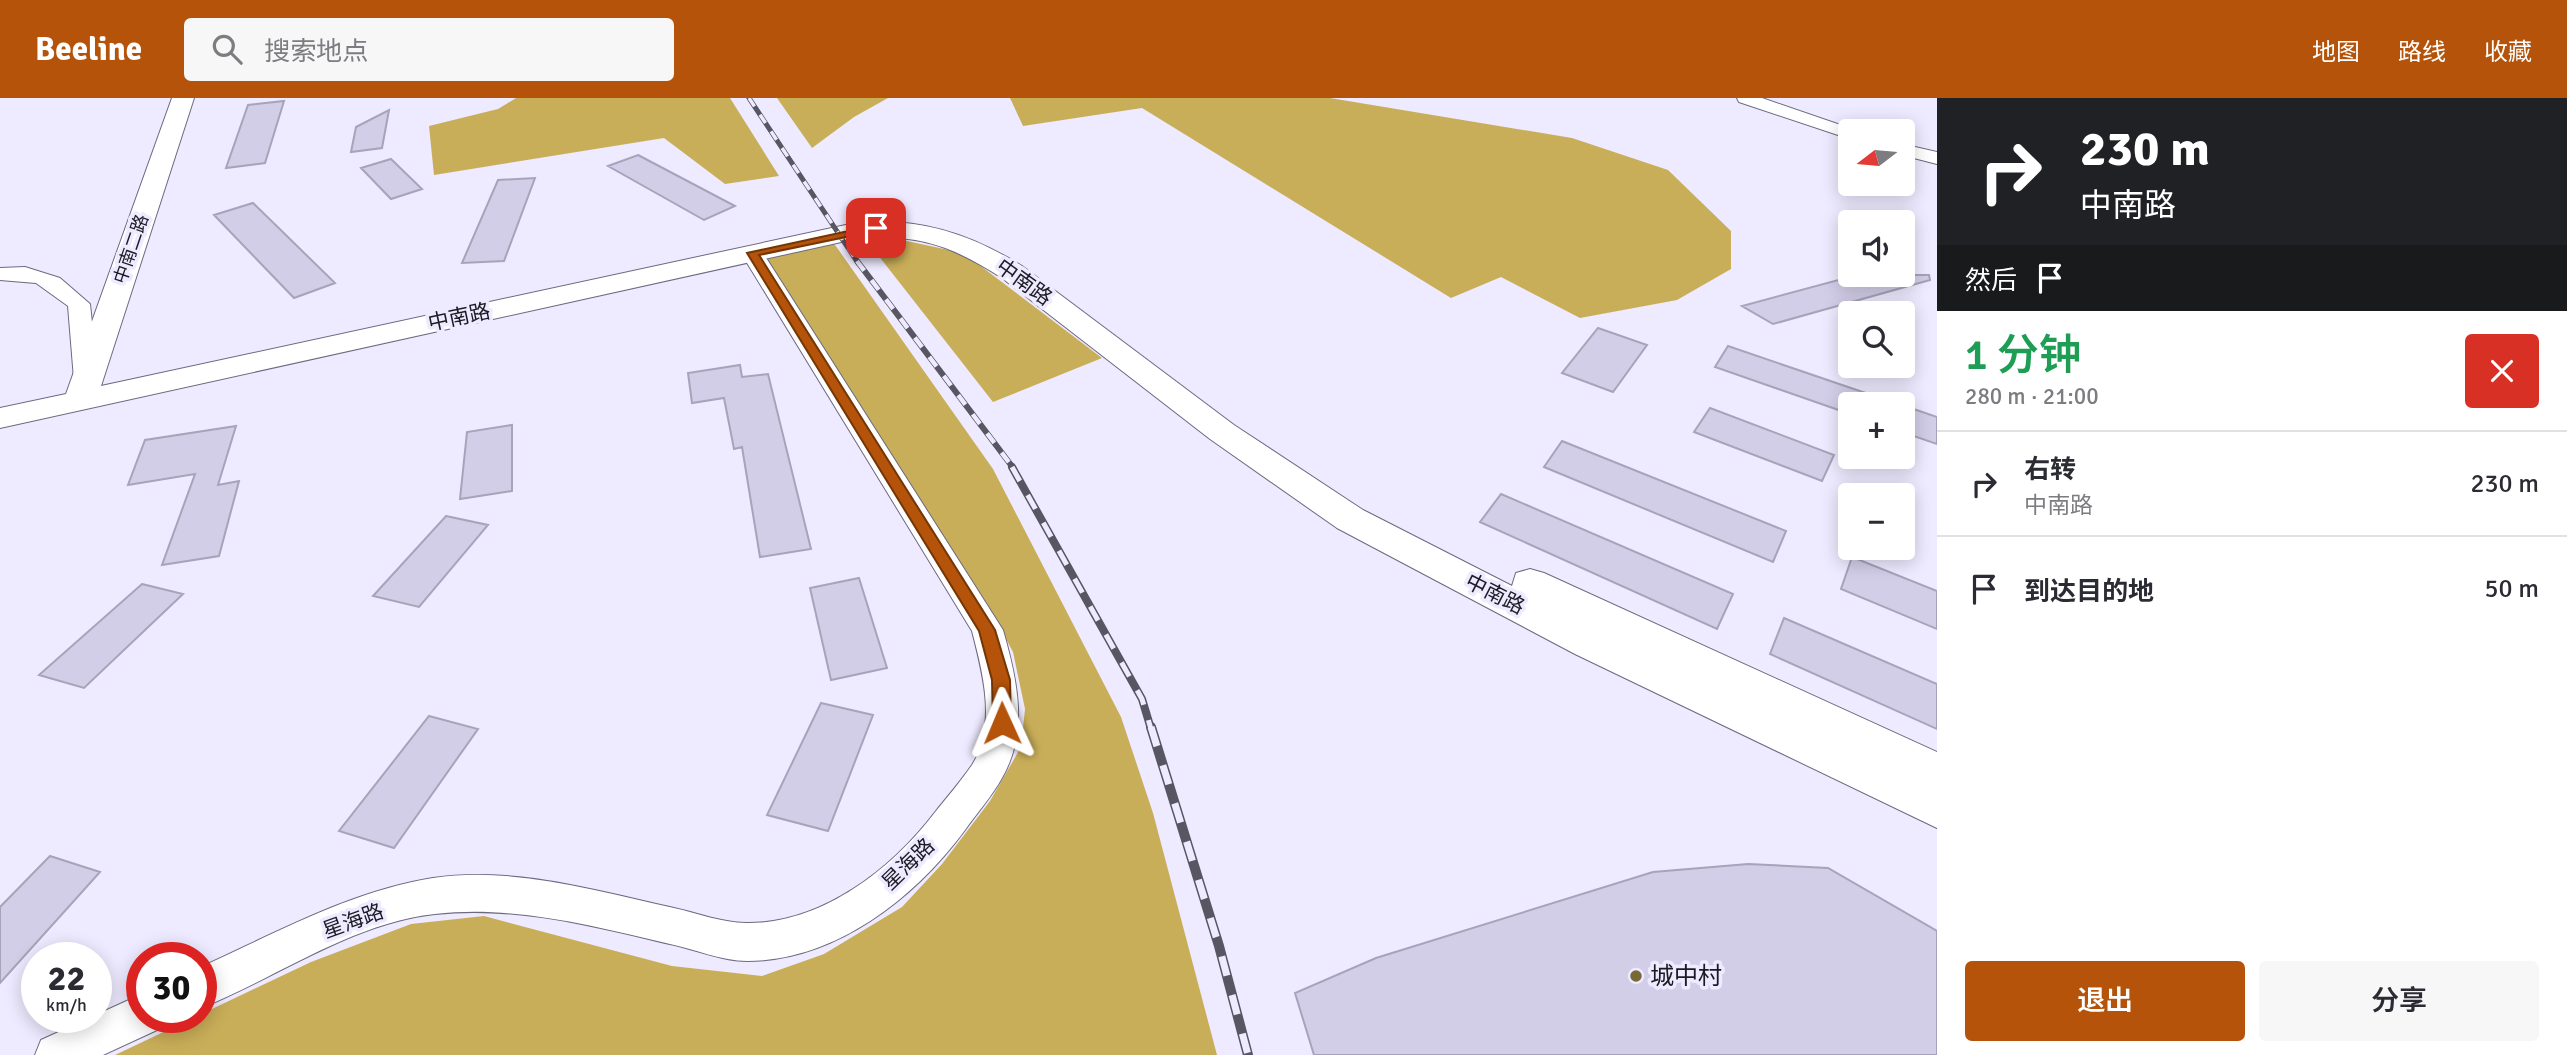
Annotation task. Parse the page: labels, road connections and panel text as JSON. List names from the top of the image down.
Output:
{
  "streets": {
    "main road": ["中南二路", "中南路"],
    "street": ["星海路"]
  },
  "crossings": [
    ["中南二路", "中南路"],
    ["中南路", "星海路"]
  ],
  "places": ["城中村"],
  "north": "left",
  "page": {
    "header": "Beeline",
    "search": "搜索地点",
    "nav": ["地图", "路线", "收藏"],
    "turn": ["230 m", "中南路"],
    "map_buttons": ["+", "−"],
    "then": "然后",
    "heading": ["1 分钟", "280 m · 21:00"],
    "list": [
      {
        "name": "右转",
        "note": "中南路",
        "value": "230 m"
      },
      {
        "name": "到达目的地",
        "value": "50 m"
      }
    ],
    "speed": "22 km/h",
    "limit": "30",
    "buttons": ["退出", "分享"]
  }
}
